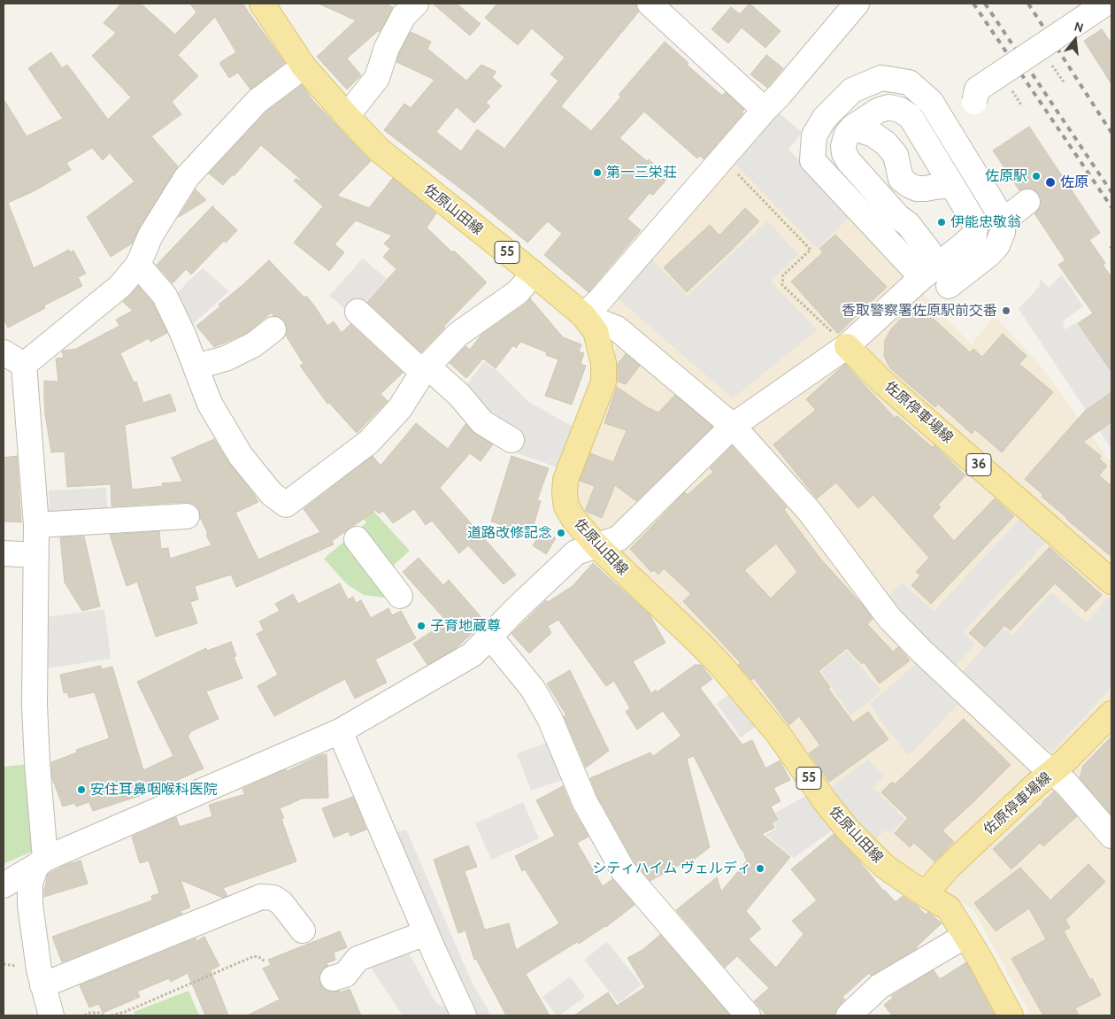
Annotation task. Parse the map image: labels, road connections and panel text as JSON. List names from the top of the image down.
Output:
{
  "streets": {
    "main road": [
      "佐原山田線",
      "55",
      "佐原停車場線",
      "36"
    ]
  },
  "crossings": [
    ["佐原山田線", "佐原停車場線"]
  ],
  "places": [
    "第一三栄荘",
    "佐原駅",
    "佐原",
    "伊能忠敬翁",
    "香取警察署佐原駅前交番",
    "道路改修記念",
    "子育地蔵尊",
    "安住耳鼻咽喉科医院",
    "シティハイム ヴェルディ"
  ],
  "north": "top"
}
